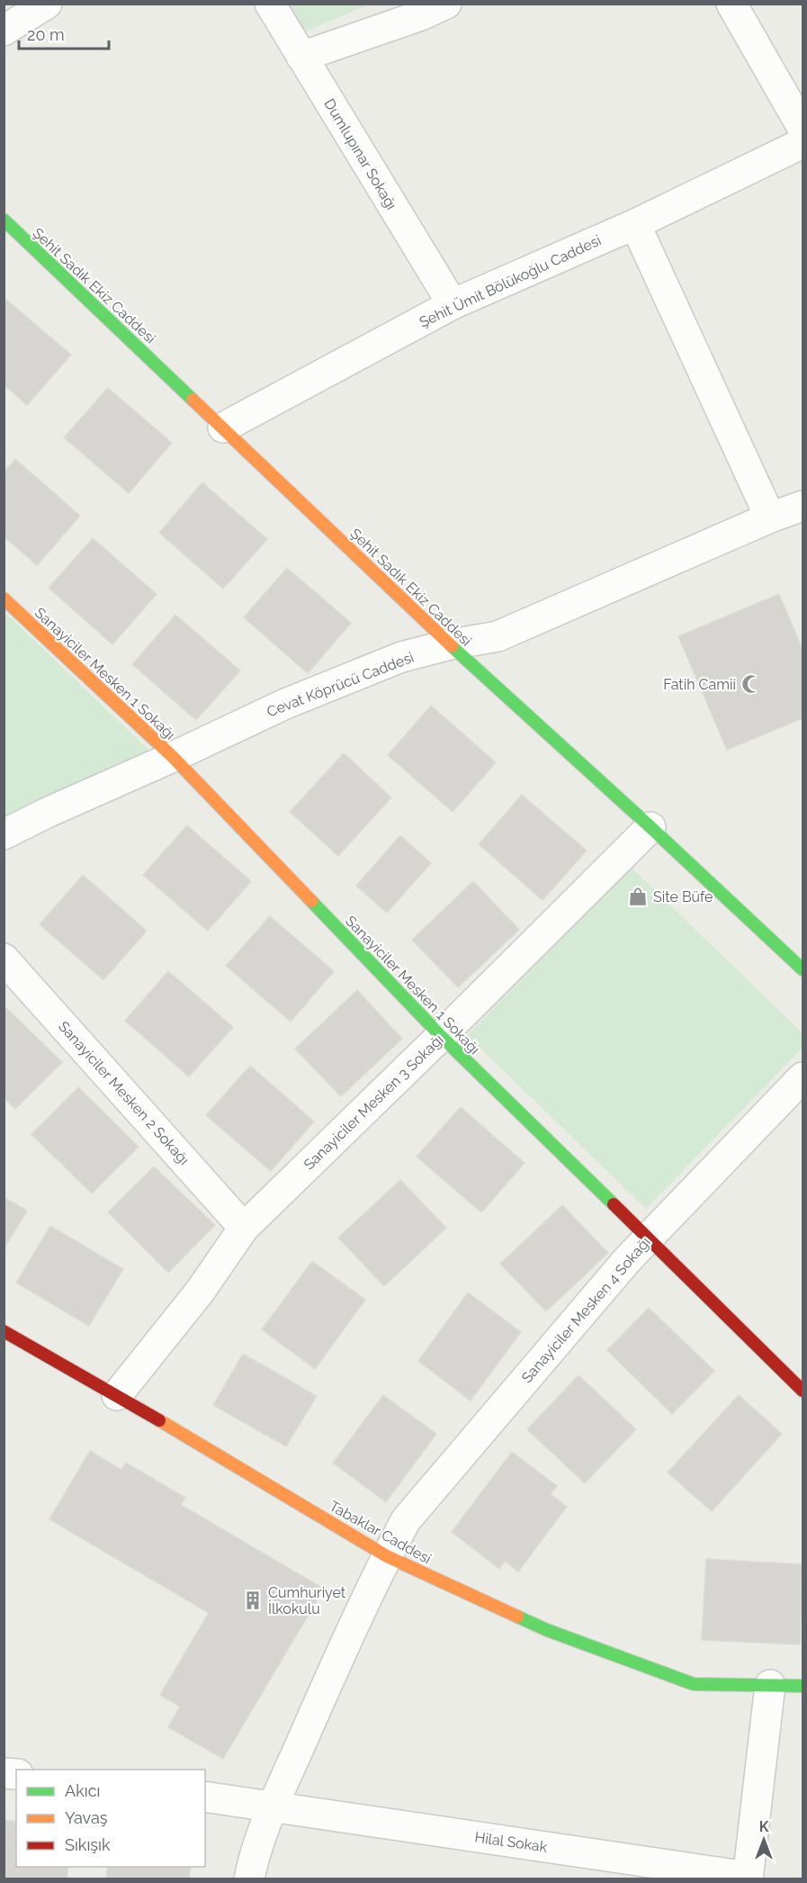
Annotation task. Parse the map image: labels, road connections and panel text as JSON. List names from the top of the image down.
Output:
{
  "streets": {
    "street": [
      "Dumlupınar Sokağı",
      "Şehit Ümit Bölükoğlu Caddesi",
      "Şehit Sadık Ekiz Caddesi",
      "Sanayiciler Mesken 1 Sokağı",
      "Cevat Köprücü Caddesi",
      "Sanayiciler Mesken 2 Sokağı",
      "Sanayiciler Mesken 3 Sokağı",
      "Sanayiciler Mesken 4 Sokağı",
      "Tabaklar Caddesi",
      "Hilal Sokak"
    ]
  },
  "crossings": [
    ["Dumlupınar Sokağı", "Şehit Ümit Bölükoğlu Caddesi"],
    ["Şehit Ümit Bölükoğlu Caddesi", "Şehit Sadık Ekiz Caddesi"],
    ["Şehit Sadık Ekiz Caddesi", "Cevat Köprücü Caddesi"],
    ["Şehit Sadık Ekiz Caddesi", "Sanayiciler Mesken 3 Sokağı"],
    ["Sanayiciler Mesken 1 Sokağı", "Cevat Köprücü Caddesi"],
    ["Sanayiciler Mesken 1 Sokağı", "Sanayiciler Mesken 3 Sokağı"],
    ["Sanayiciler Mesken 1 Sokağı", "Sanayiciler Mesken 4 Sokağı"],
    ["Sanayiciler Mesken 2 Sokağı", "Sanayiciler Mesken 3 Sokağı"],
    ["Sanayiciler Mesken 3 Sokağı", "Tabaklar Caddesi"],
    ["Sanayiciler Mesken 4 Sokağı", "Tabaklar Caddesi"]
  ],
  "places": {
    "mosque": ["Fatih Camii"],
    "shop": ["Site Büfe"],
    "building": ["Cumhuriyet İlkokulu"]
  },
  "legend": ["Akıcı", "Yavaş", "Sıkışık"],
  "scale_bar": "20 m",
  "north": "top"
}
